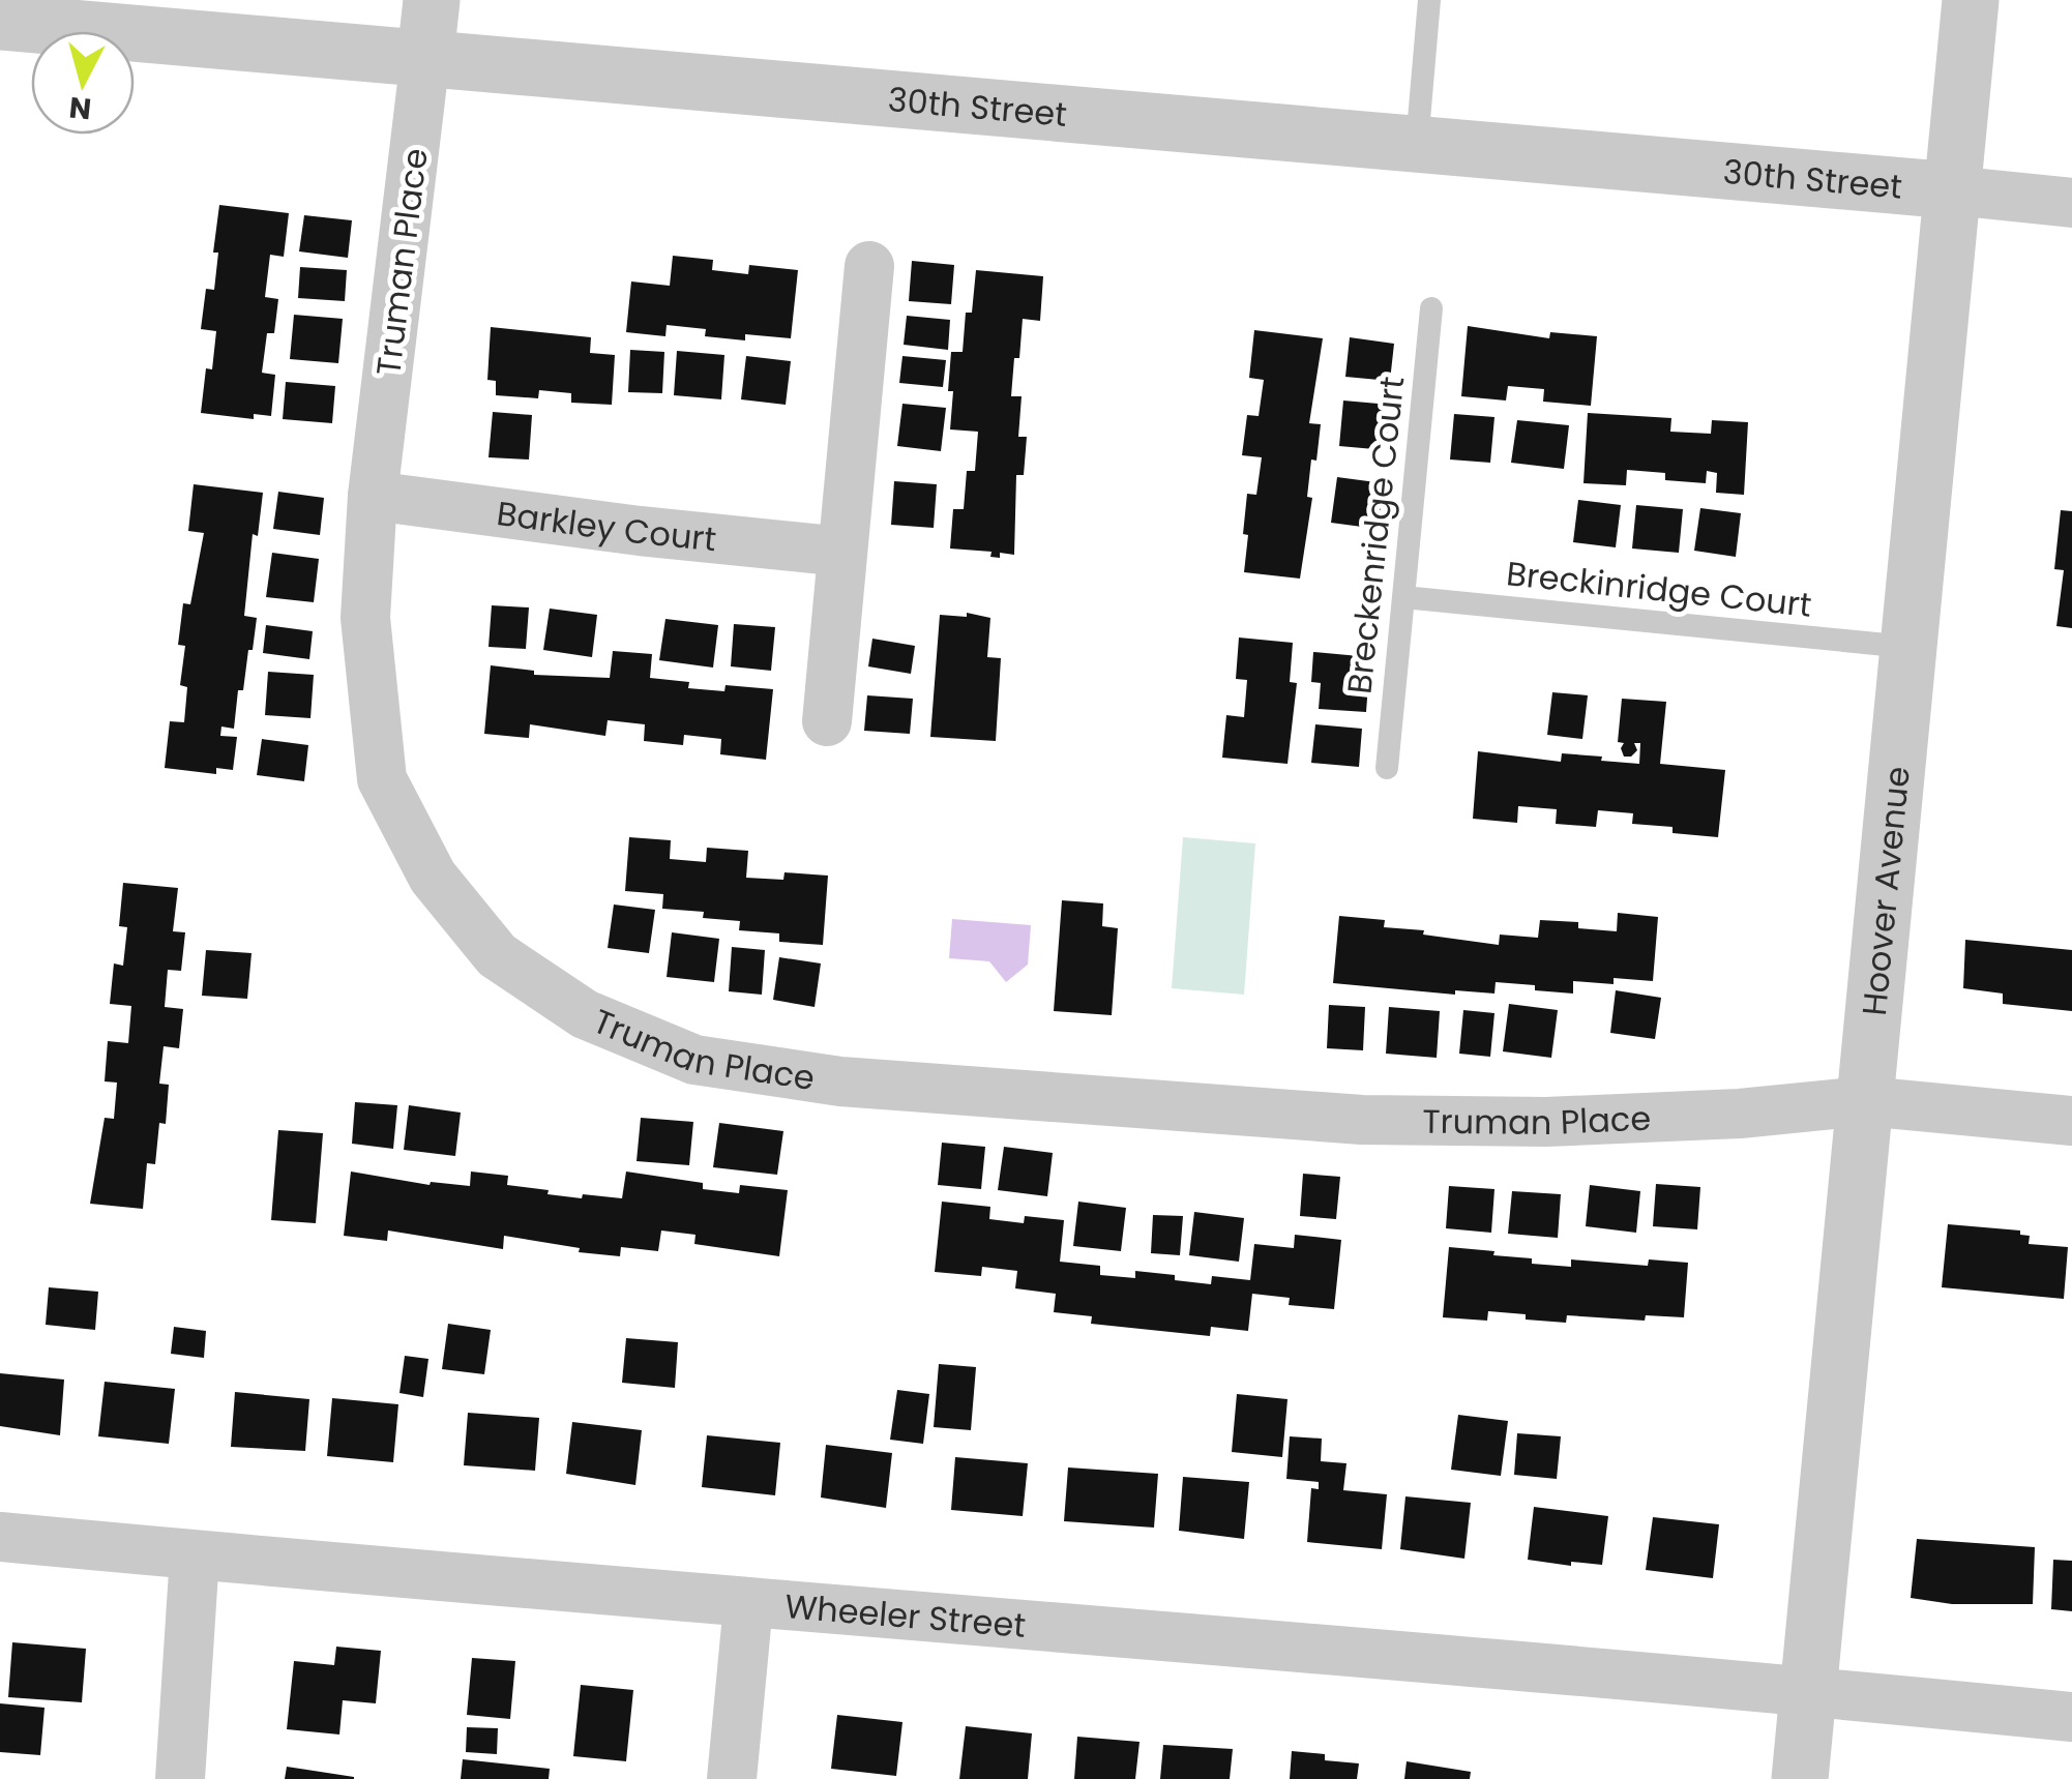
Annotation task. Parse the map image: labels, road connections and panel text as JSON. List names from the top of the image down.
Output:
{
  "streets": {
    "street": [
      "30th Street",
      "Truman Place",
      "Barkley Court",
      "Hoover Avenue",
      "Wheeler Street"
    ],
    "lane": ["Breckenridge Court", "Breckinridge Court"]
  },
  "crossings": [
    ["30th Street", "Truman Place"],
    ["30th Street", "Hoover Avenue"],
    ["Truman Place", "Barkley Court"],
    ["Truman Place", "Hoover Avenue"],
    ["Breckenridge Court", "Breckinridge Court"],
    ["Breckinridge Court", "Hoover Avenue"],
    ["Hoover Avenue", "Wheeler Street"]
  ],
  "north": "bottom"
}
